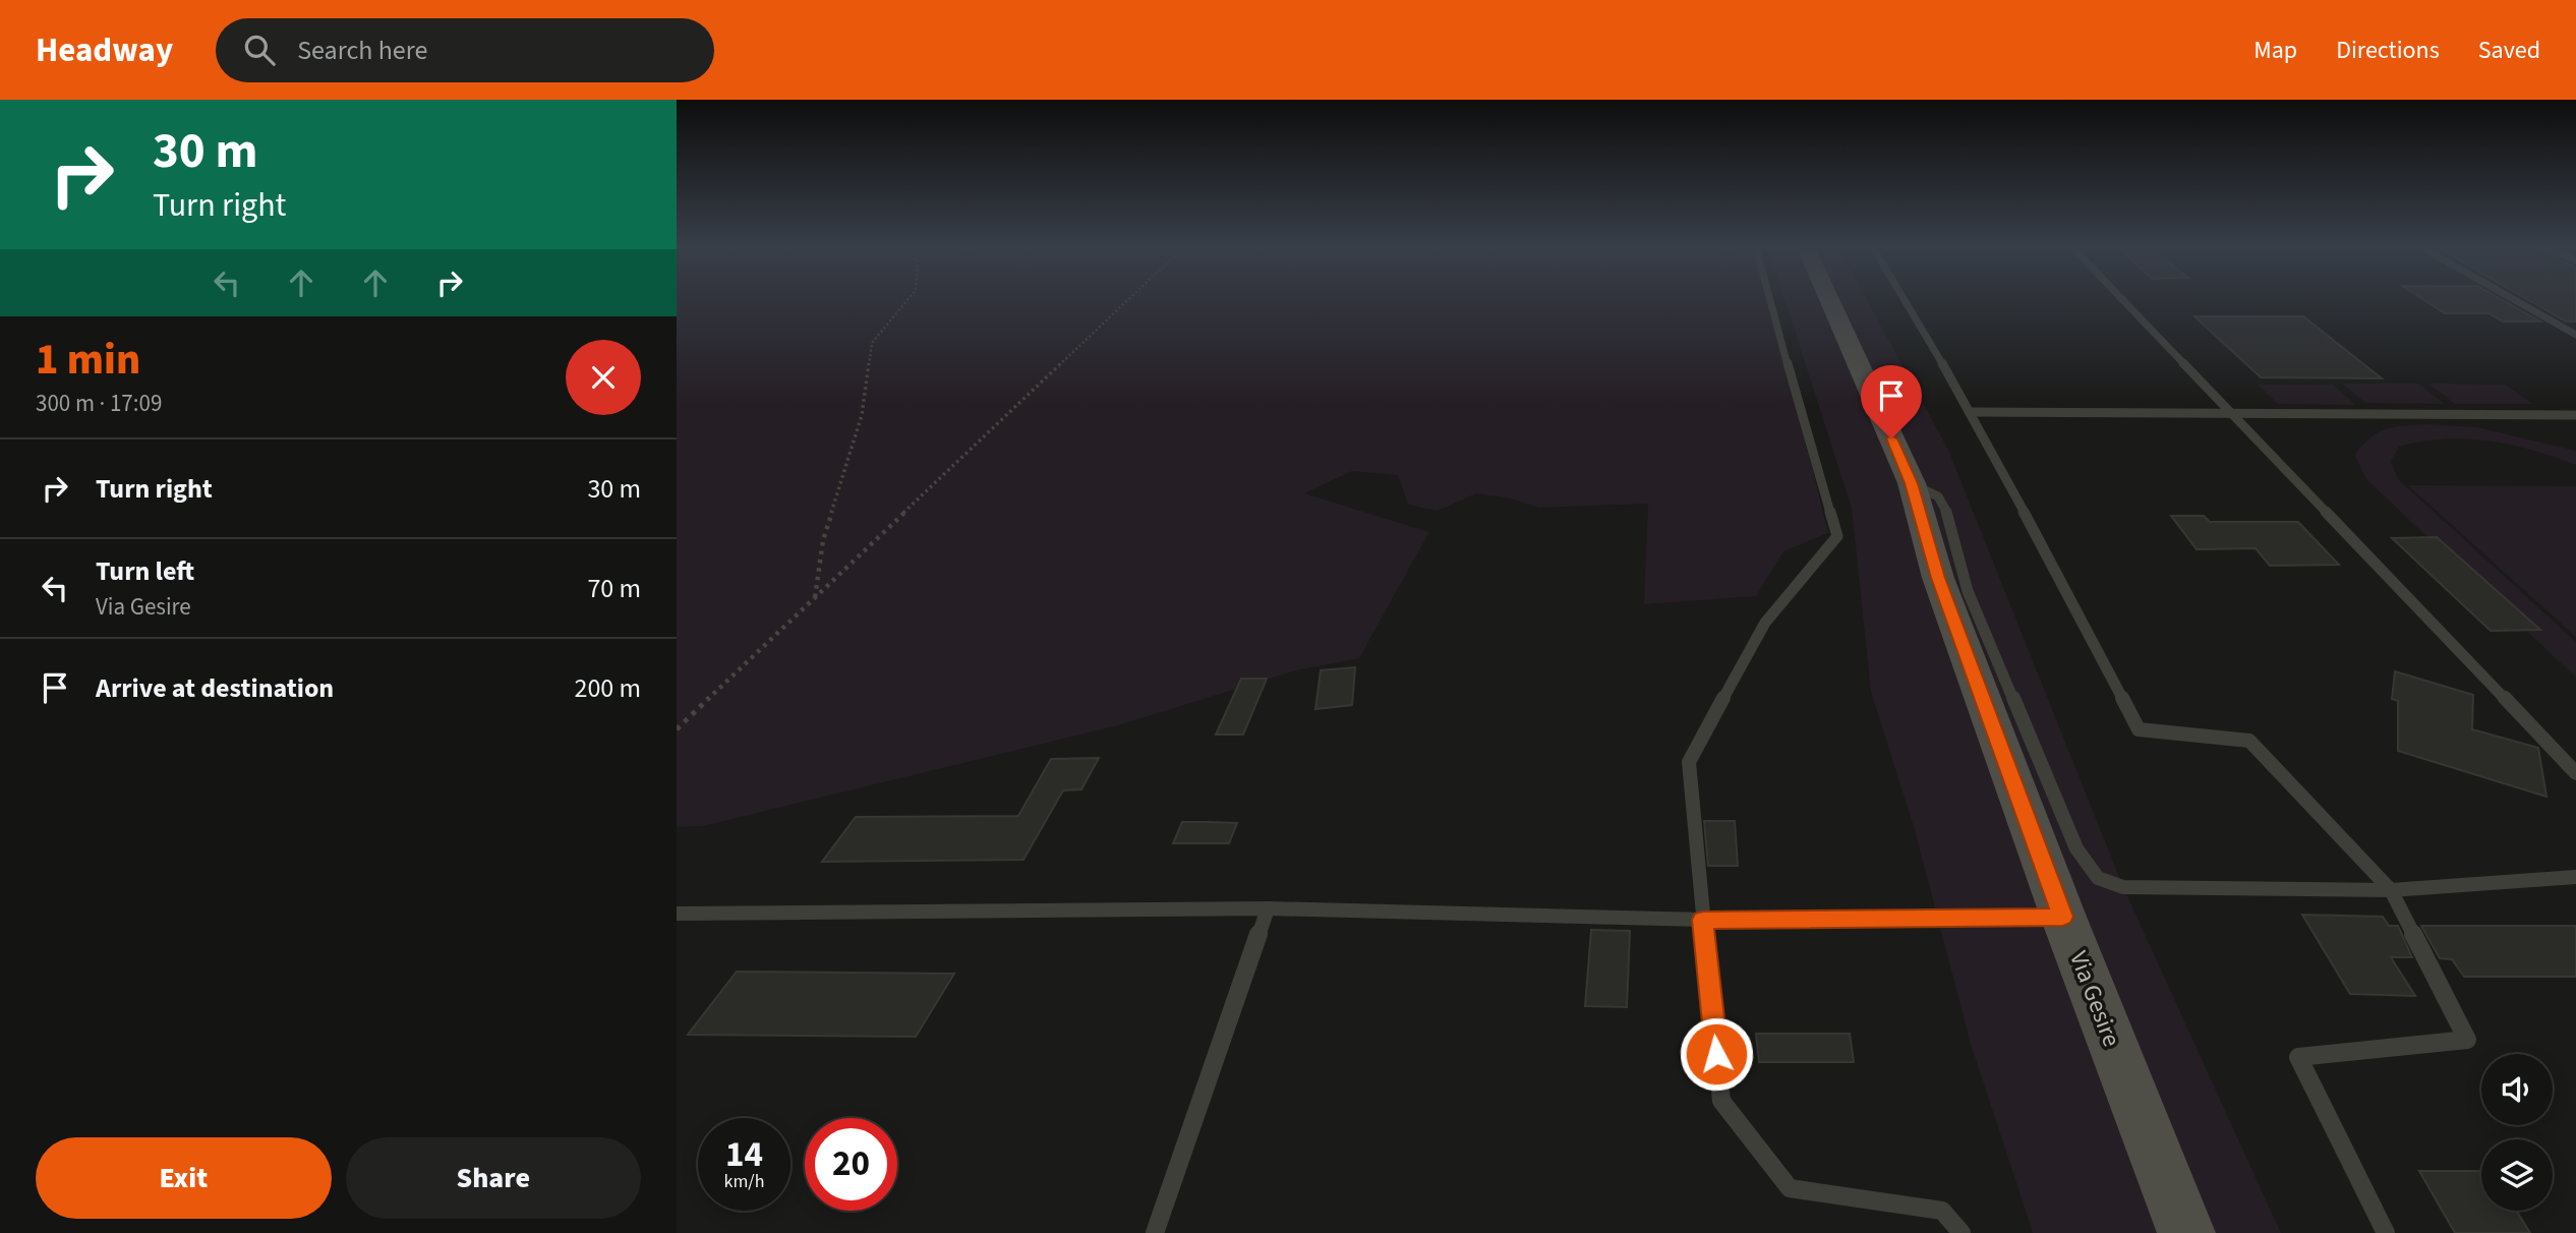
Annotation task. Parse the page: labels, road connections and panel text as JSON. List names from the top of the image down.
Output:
{
  "streets": {
    "main road": ["Via Gesire"]
  },
  "page": {
    "header": "Headway",
    "search": "Search here",
    "nav": ["Map", "Directions", "Saved"],
    "turn": ["30 m", "Turn right"],
    "heading": ["1 min", "300 m · 17:09"],
    "list": [
      {
        "name": "Turn right",
        "value": "30 m"
      },
      {
        "name": "Turn left",
        "note": "Via Gesire",
        "value": "70 m"
      },
      {
        "name": "Arrive at destination",
        "value": "200 m"
      }
    ],
    "speed": "14 km/h",
    "limit": "20",
    "buttons": ["Exit", "Share"]
  }
}
